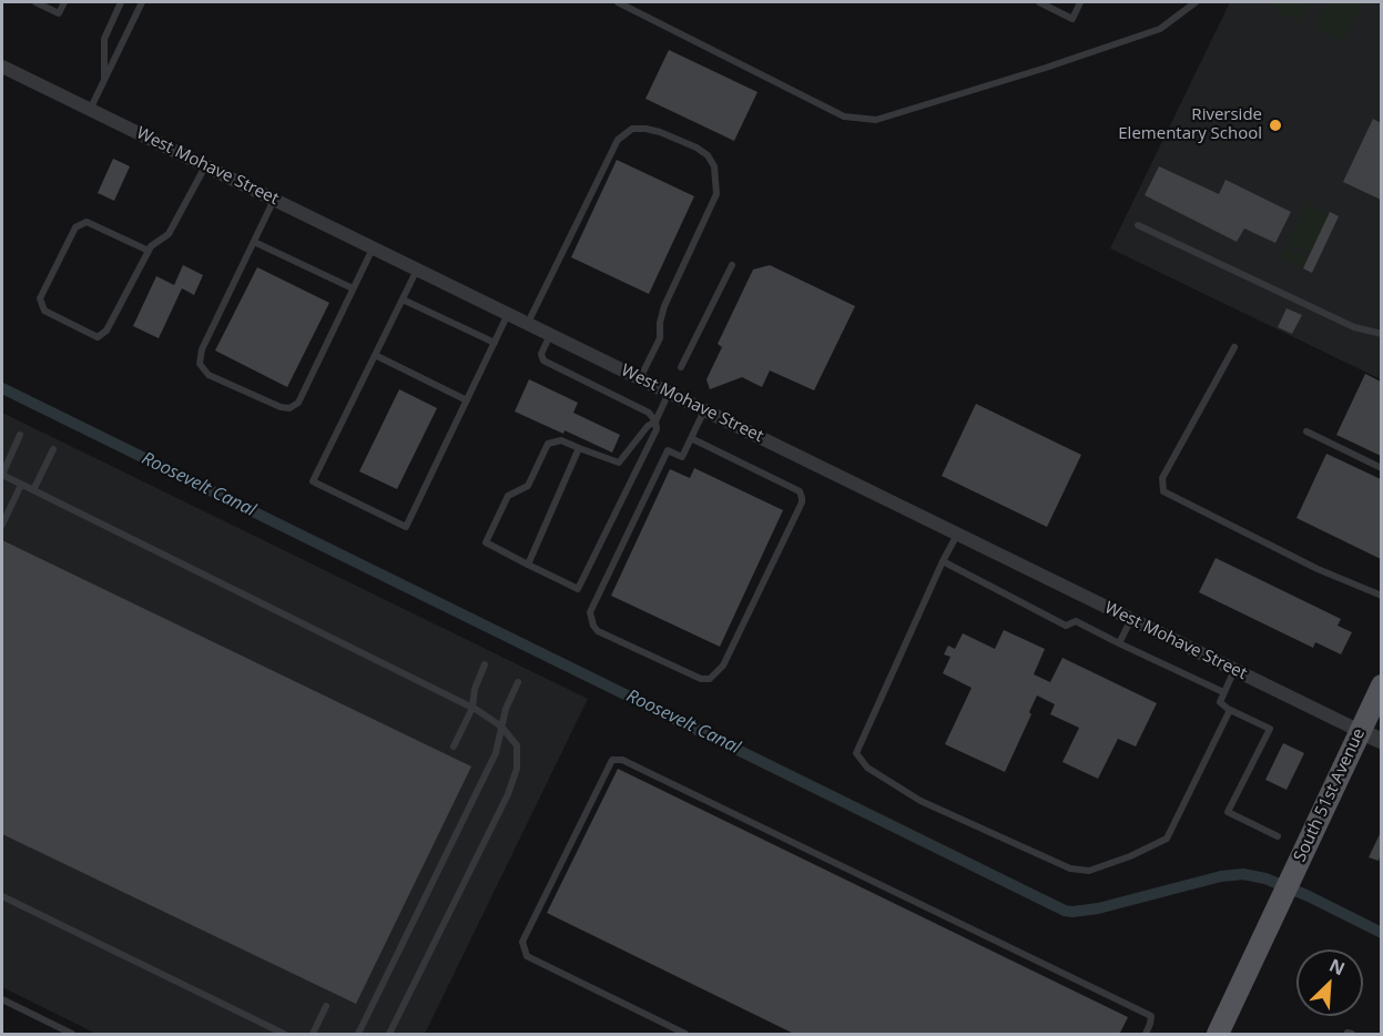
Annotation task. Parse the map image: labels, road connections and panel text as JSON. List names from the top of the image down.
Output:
{
  "streets": {
    "main road": ["South 51st Avenue"],
    "street": ["West Mohave Street"]
  },
  "crossings": [
    ["West Mohave Street", "South 51st Avenue"]
  ],
  "water": ["Roosevelt Canal"],
  "places": ["Riverside Elementary School"],
  "north": "top right"
}
